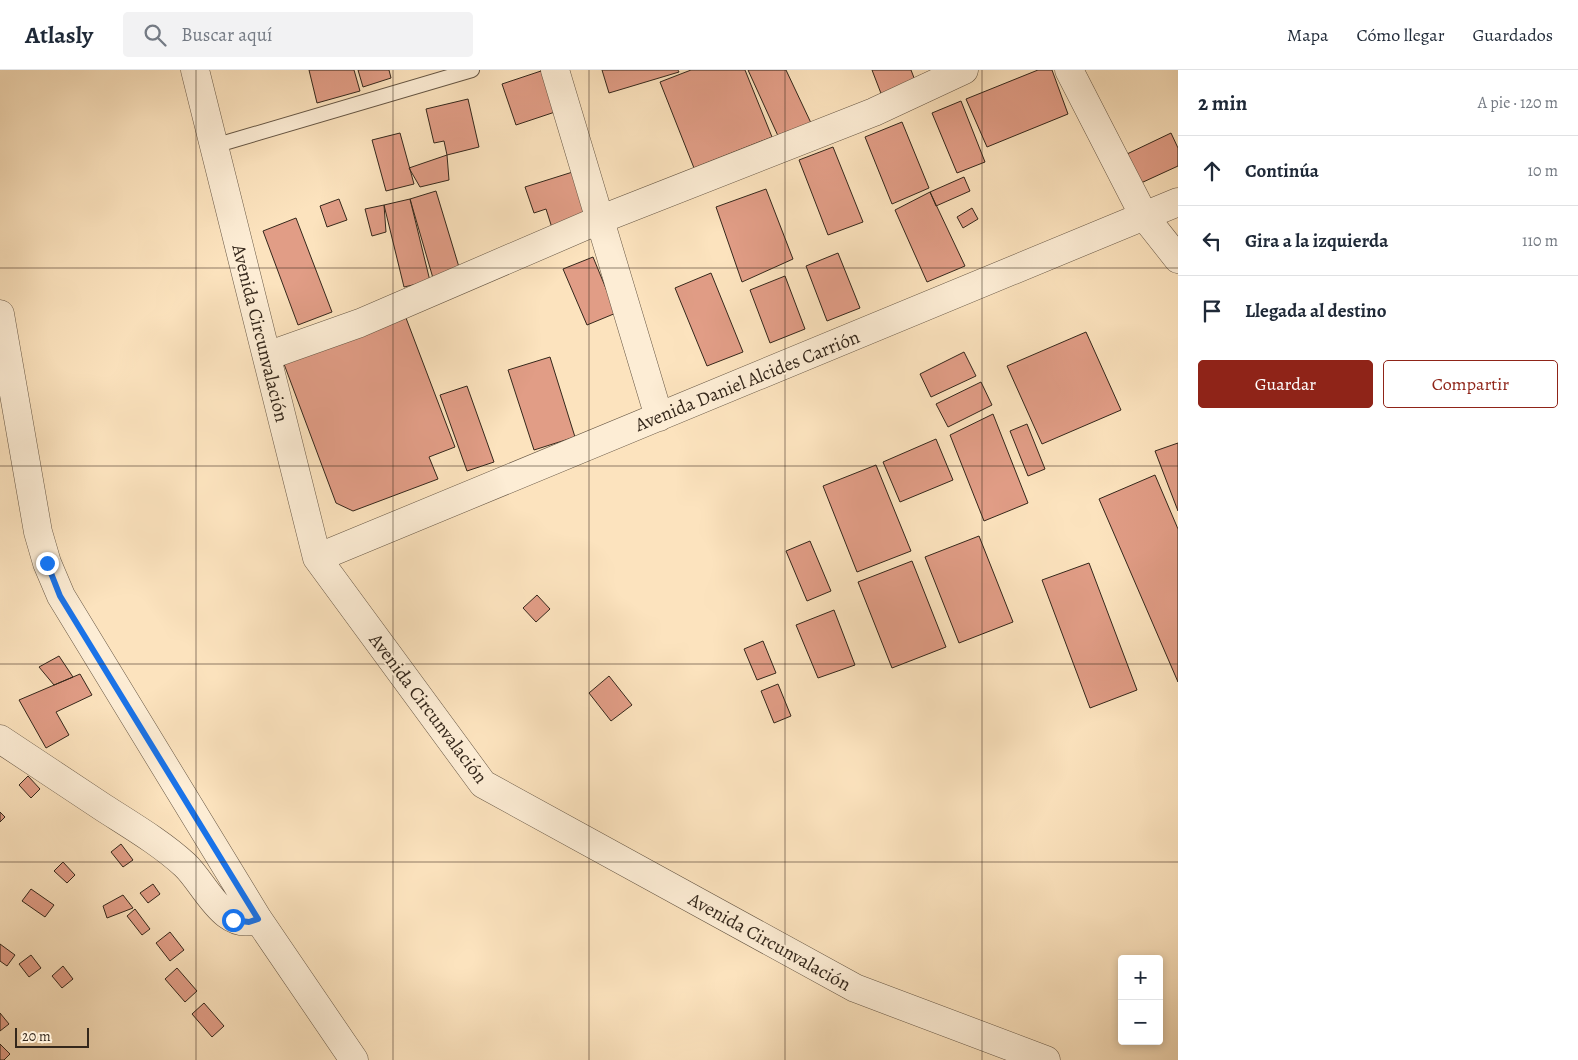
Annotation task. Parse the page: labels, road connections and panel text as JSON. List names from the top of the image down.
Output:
{
  "streets": {
    "street": ["Avenida Circunvalación", "Avenida Daniel Alcides Carrión"]
  },
  "crossings": [
    ["Avenida Circunvalación", "Avenida Daniel Alcides Carrión"]
  ],
  "scale_bar": "20 m",
  "page": {
    "header": "Atlasly",
    "search": "Buscar aquí",
    "nav": ["Mapa", "Cómo llegar", "Guardados"],
    "heading": ["2 min", "A pie · 120 m"],
    "list": [
      ["Continúa", "10 m"],
      ["Gira a la izquierda", "110 m"],
      "Llegada al destino"
    ],
    "buttons": ["Guardar", "Compartir"],
    "map_buttons": ["+", "−"],
    "scale": "20 m"
  }
}
